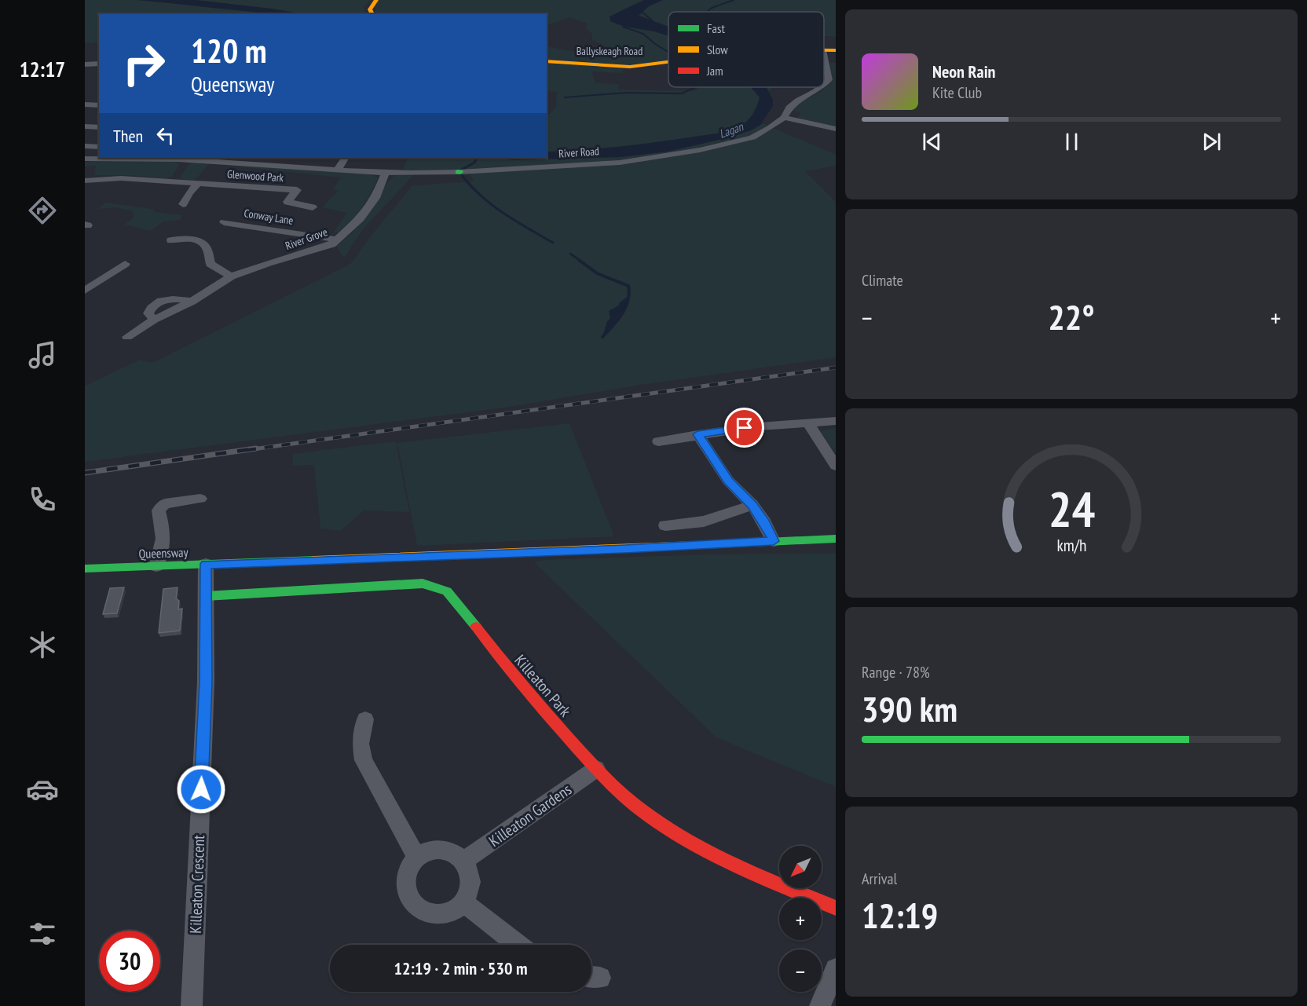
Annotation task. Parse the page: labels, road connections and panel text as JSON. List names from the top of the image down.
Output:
{
  "streets": {
    "main road": ["Ballyskeagh Road", "Queensway", "Killeaton Park"],
    "street": [
      "River Road",
      "Glenwood Park",
      "Conway Lane",
      "River Grove",
      "Killeaton Gardens",
      "Killeaton Crescent"
    ]
  },
  "crossings": [
    ["River Road", "River Grove"],
    ["Conway Lane", "River Grove"],
    ["Queensway", "Killeaton Crescent"],
    ["Killeaton Park", "Killeaton Gardens"],
    ["Killeaton Park", "Killeaton Crescent"]
  ],
  "water": ["Lagan"],
  "legend": ["Fast", "Slow", "Jam"],
  "north": "bottom left",
  "page": {
    "tabs": "12:17",
    "turn": ["120 m", "Queensway"],
    "song": ["Neon Rain", "Kite Club"],
    "then": "Then",
    "tile": [
      "Climate",
      ["Range · 78%", "390 km"],
      ["Arrival", "12:19"]
    ],
    "heat": ["−", "22°", "+"],
    "map_buttons": ["+", "−"],
    "limit": "30",
    "trip": "12:19 · 2 min · 530 m",
    "gauge": ["24", "km/h"]
  }
}
